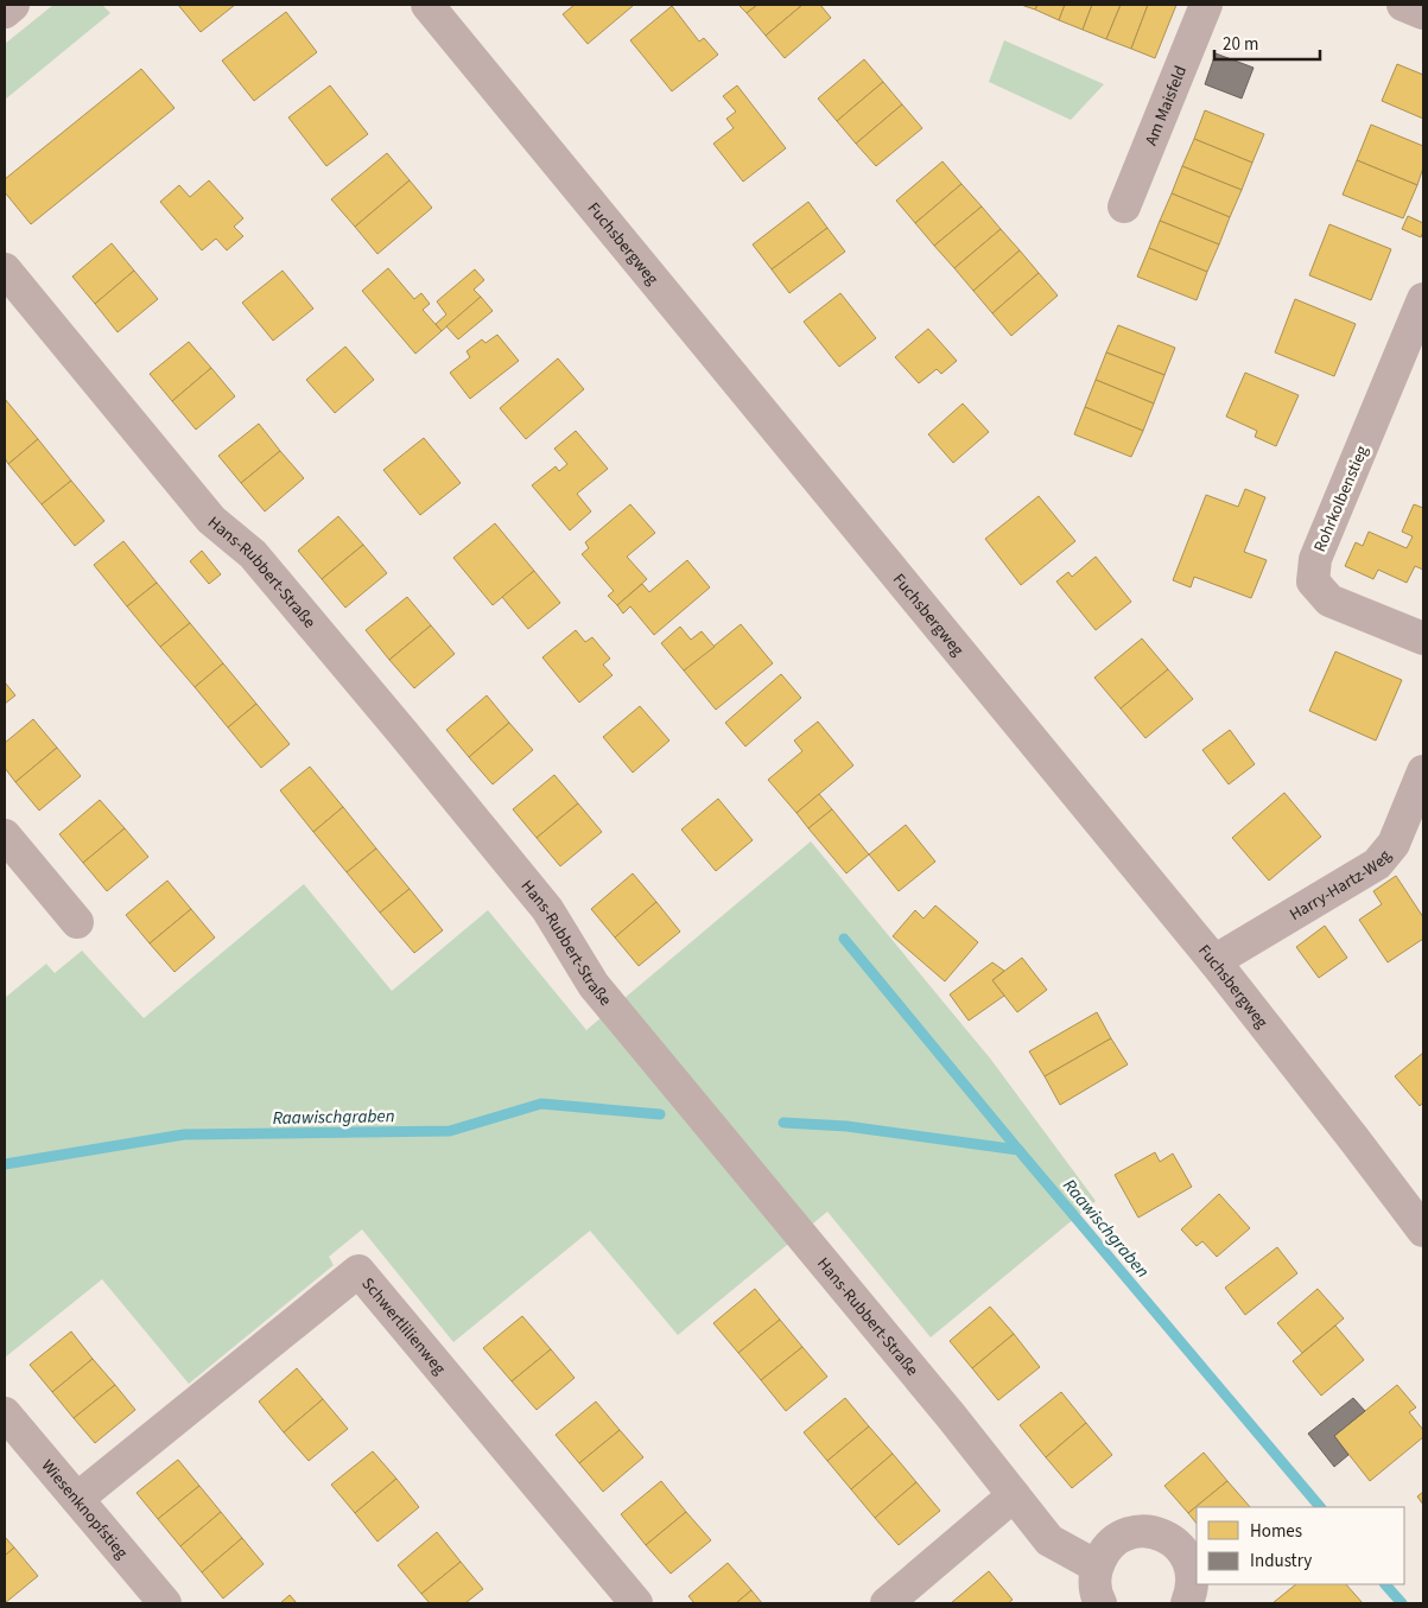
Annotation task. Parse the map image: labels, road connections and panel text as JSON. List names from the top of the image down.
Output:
{
  "streets": {
    "street": [
      "Am Maisfeld",
      "Fuchsbergweg",
      "Rohrkolbenstieg",
      "Hans-Rubbert-Straße",
      "Harry-Hartz-Weg",
      "Schwertlilienweg",
      "Wiesenknopfstieg"
    ]
  },
  "crossings": [
    ["Fuchsbergweg", "Harry-Hartz-Weg"],
    ["Schwertlilienweg", "Wiesenknopfstieg"]
  ],
  "water": ["Raawischgraben"],
  "legend": ["Homes", "Industry"],
  "scale_bar": "20 m"
}
